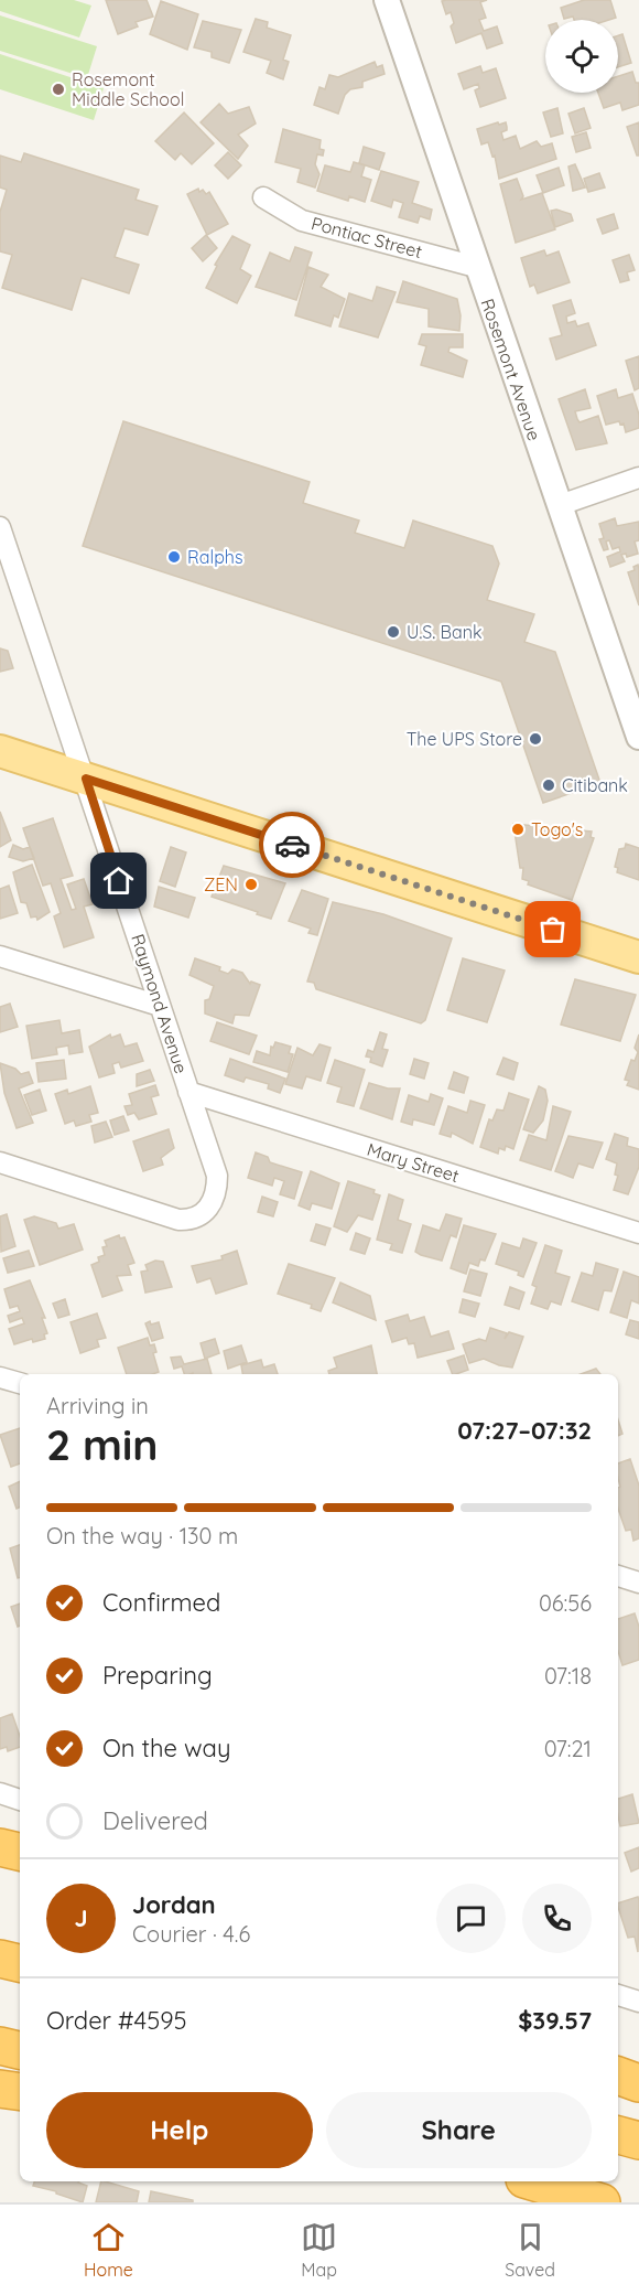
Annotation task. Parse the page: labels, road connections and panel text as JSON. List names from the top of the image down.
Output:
{
  "streets": {
    "street": [
      "Pontiac Street",
      "Rosemont Avenue",
      "Raymond Avenue",
      "Mary Street"
    ]
  },
  "crossings": [
    ["Pontiac Street", "Rosemont Avenue"],
    ["Raymond Avenue", "Mary Street"]
  ],
  "places": [
    "Rosemont Middle School",
    "Ralphs",
    "U.S. Bank",
    "The UPS Store",
    "Citibank",
    "Togo's",
    "ZEN"
  ],
  "page": {
    "heading": ["2 min", "Arriving in", "07:27–07:32"],
    "panel": [
      "Jordan",
      "Courier · 4.6",
      "Order #4595",
      "$39.57"
    ],
    "bar": "On the way · 130 m",
    "list": [
      ["Confirmed", "06:56"],
      ["Preparing", "07:18"],
      ["On the way", "07:21"],
      "Delivered"
    ],
    "round": "J",
    "buttons": ["Help", "Share"],
    "tabs": ["Home", "Map", "Saved"]
  }
}
